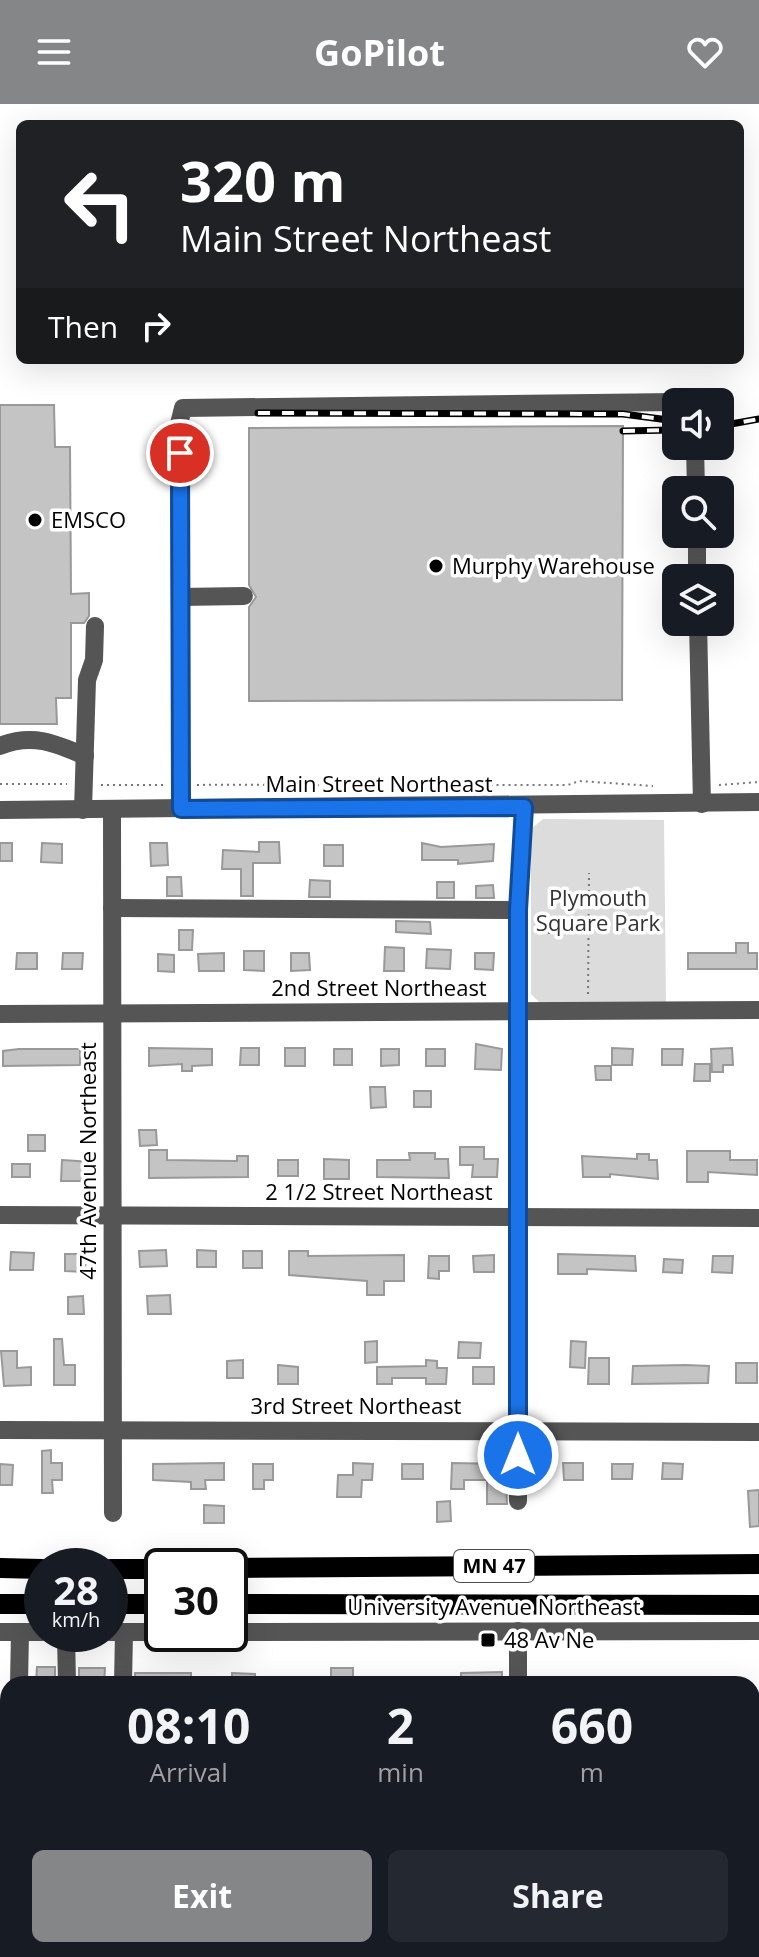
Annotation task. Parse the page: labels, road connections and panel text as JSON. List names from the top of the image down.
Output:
{
  "streets": {
    "main road": ["MN 47", "University Avenue Northeast"],
    "street": [
      "Main Street Northeast",
      "2nd Street Northeast",
      "47th Avenue Northeast",
      "2 1/2 Street Northeast",
      "3rd Street Northeast"
    ]
  },
  "crossings": [
    ["Main Street Northeast", "47th Avenue Northeast"],
    ["2nd Street Northeast", "47th Avenue Northeast"],
    ["47th Avenue Northeast", "2 1/2 Street Northeast"],
    ["47th Avenue Northeast", "3rd Street Northeast"]
  ],
  "parks": ["Plymouth Square Park"],
  "places": {
    "other": ["EMSCO", "Murphy Warehouse"],
    "transit": ["48 Av Ne"]
  },
  "page": {
    "header": "GoPilot",
    "turn": ["320 m", "Main Street Northeast"],
    "then": "Then",
    "speed": "28 km/h",
    "limit": "30",
    "eta": [
      "08:10",
      "Arrival",
      "2",
      "min",
      "660",
      "m"
    ],
    "buttons": ["Exit", "Share"]
  }
}
